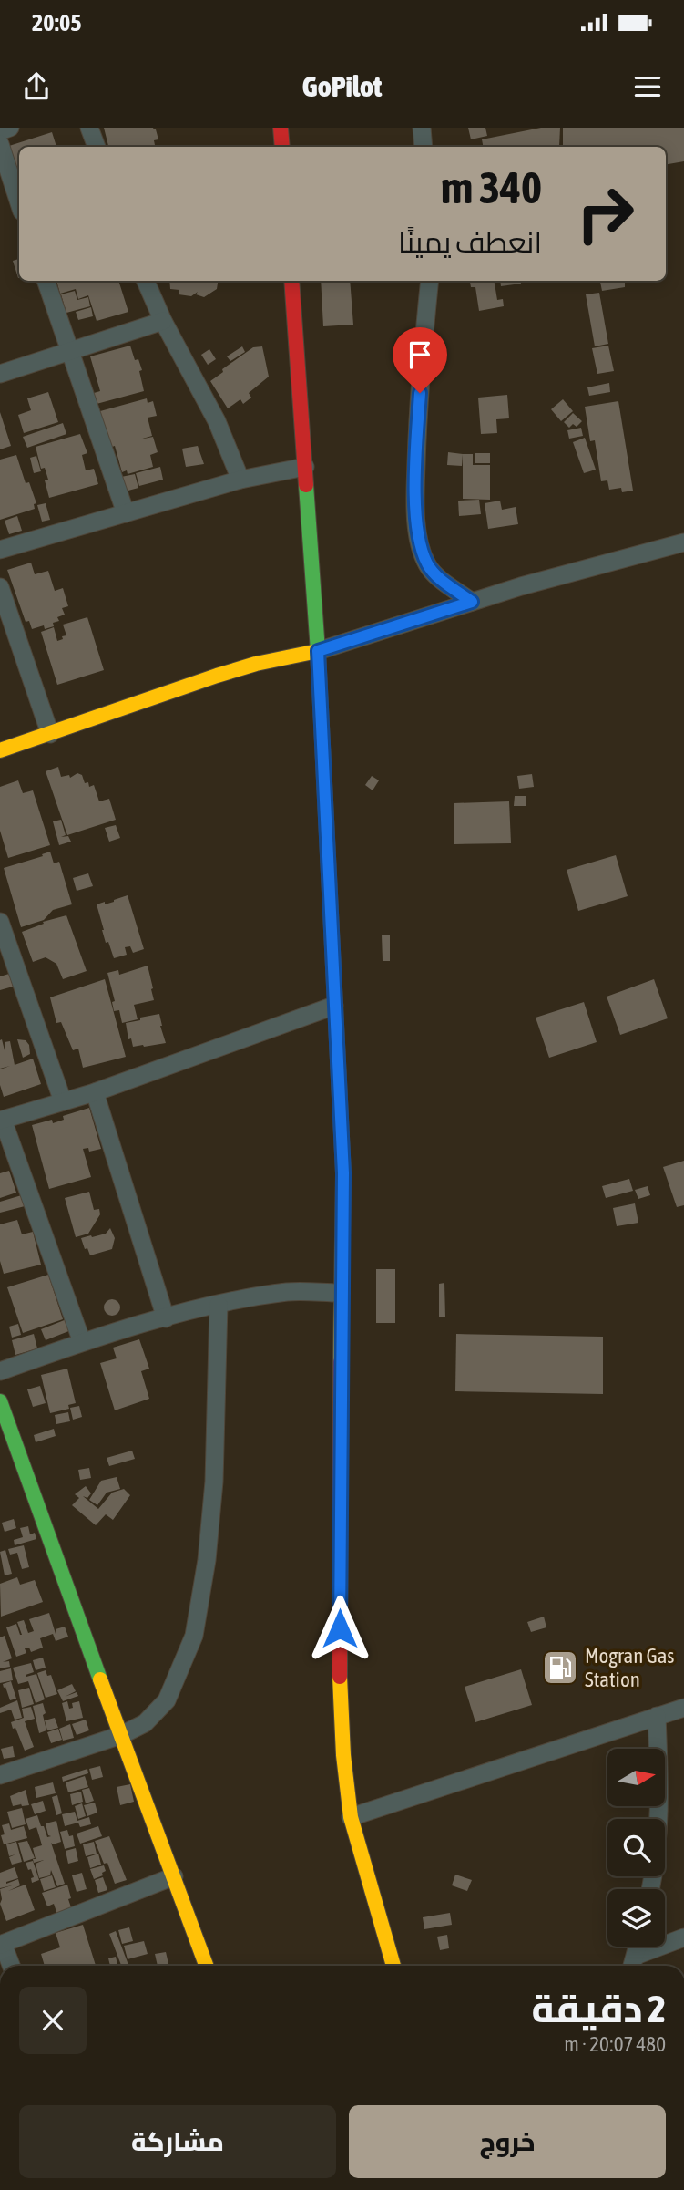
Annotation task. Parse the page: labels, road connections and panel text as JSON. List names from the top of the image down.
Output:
{
  "places": {
    "fuel station": ["Mogran Gas Station"]
  },
  "north": "right",
  "page": {
    "status": "20:05",
    "header": "GoPilot",
    "turn": ["340 m", "انعطف يمينًا"],
    "heading": ["2 دقيقة", "480 m · 20:07"],
    "buttons": ["خروج", "مشاركة"]
  }
}
